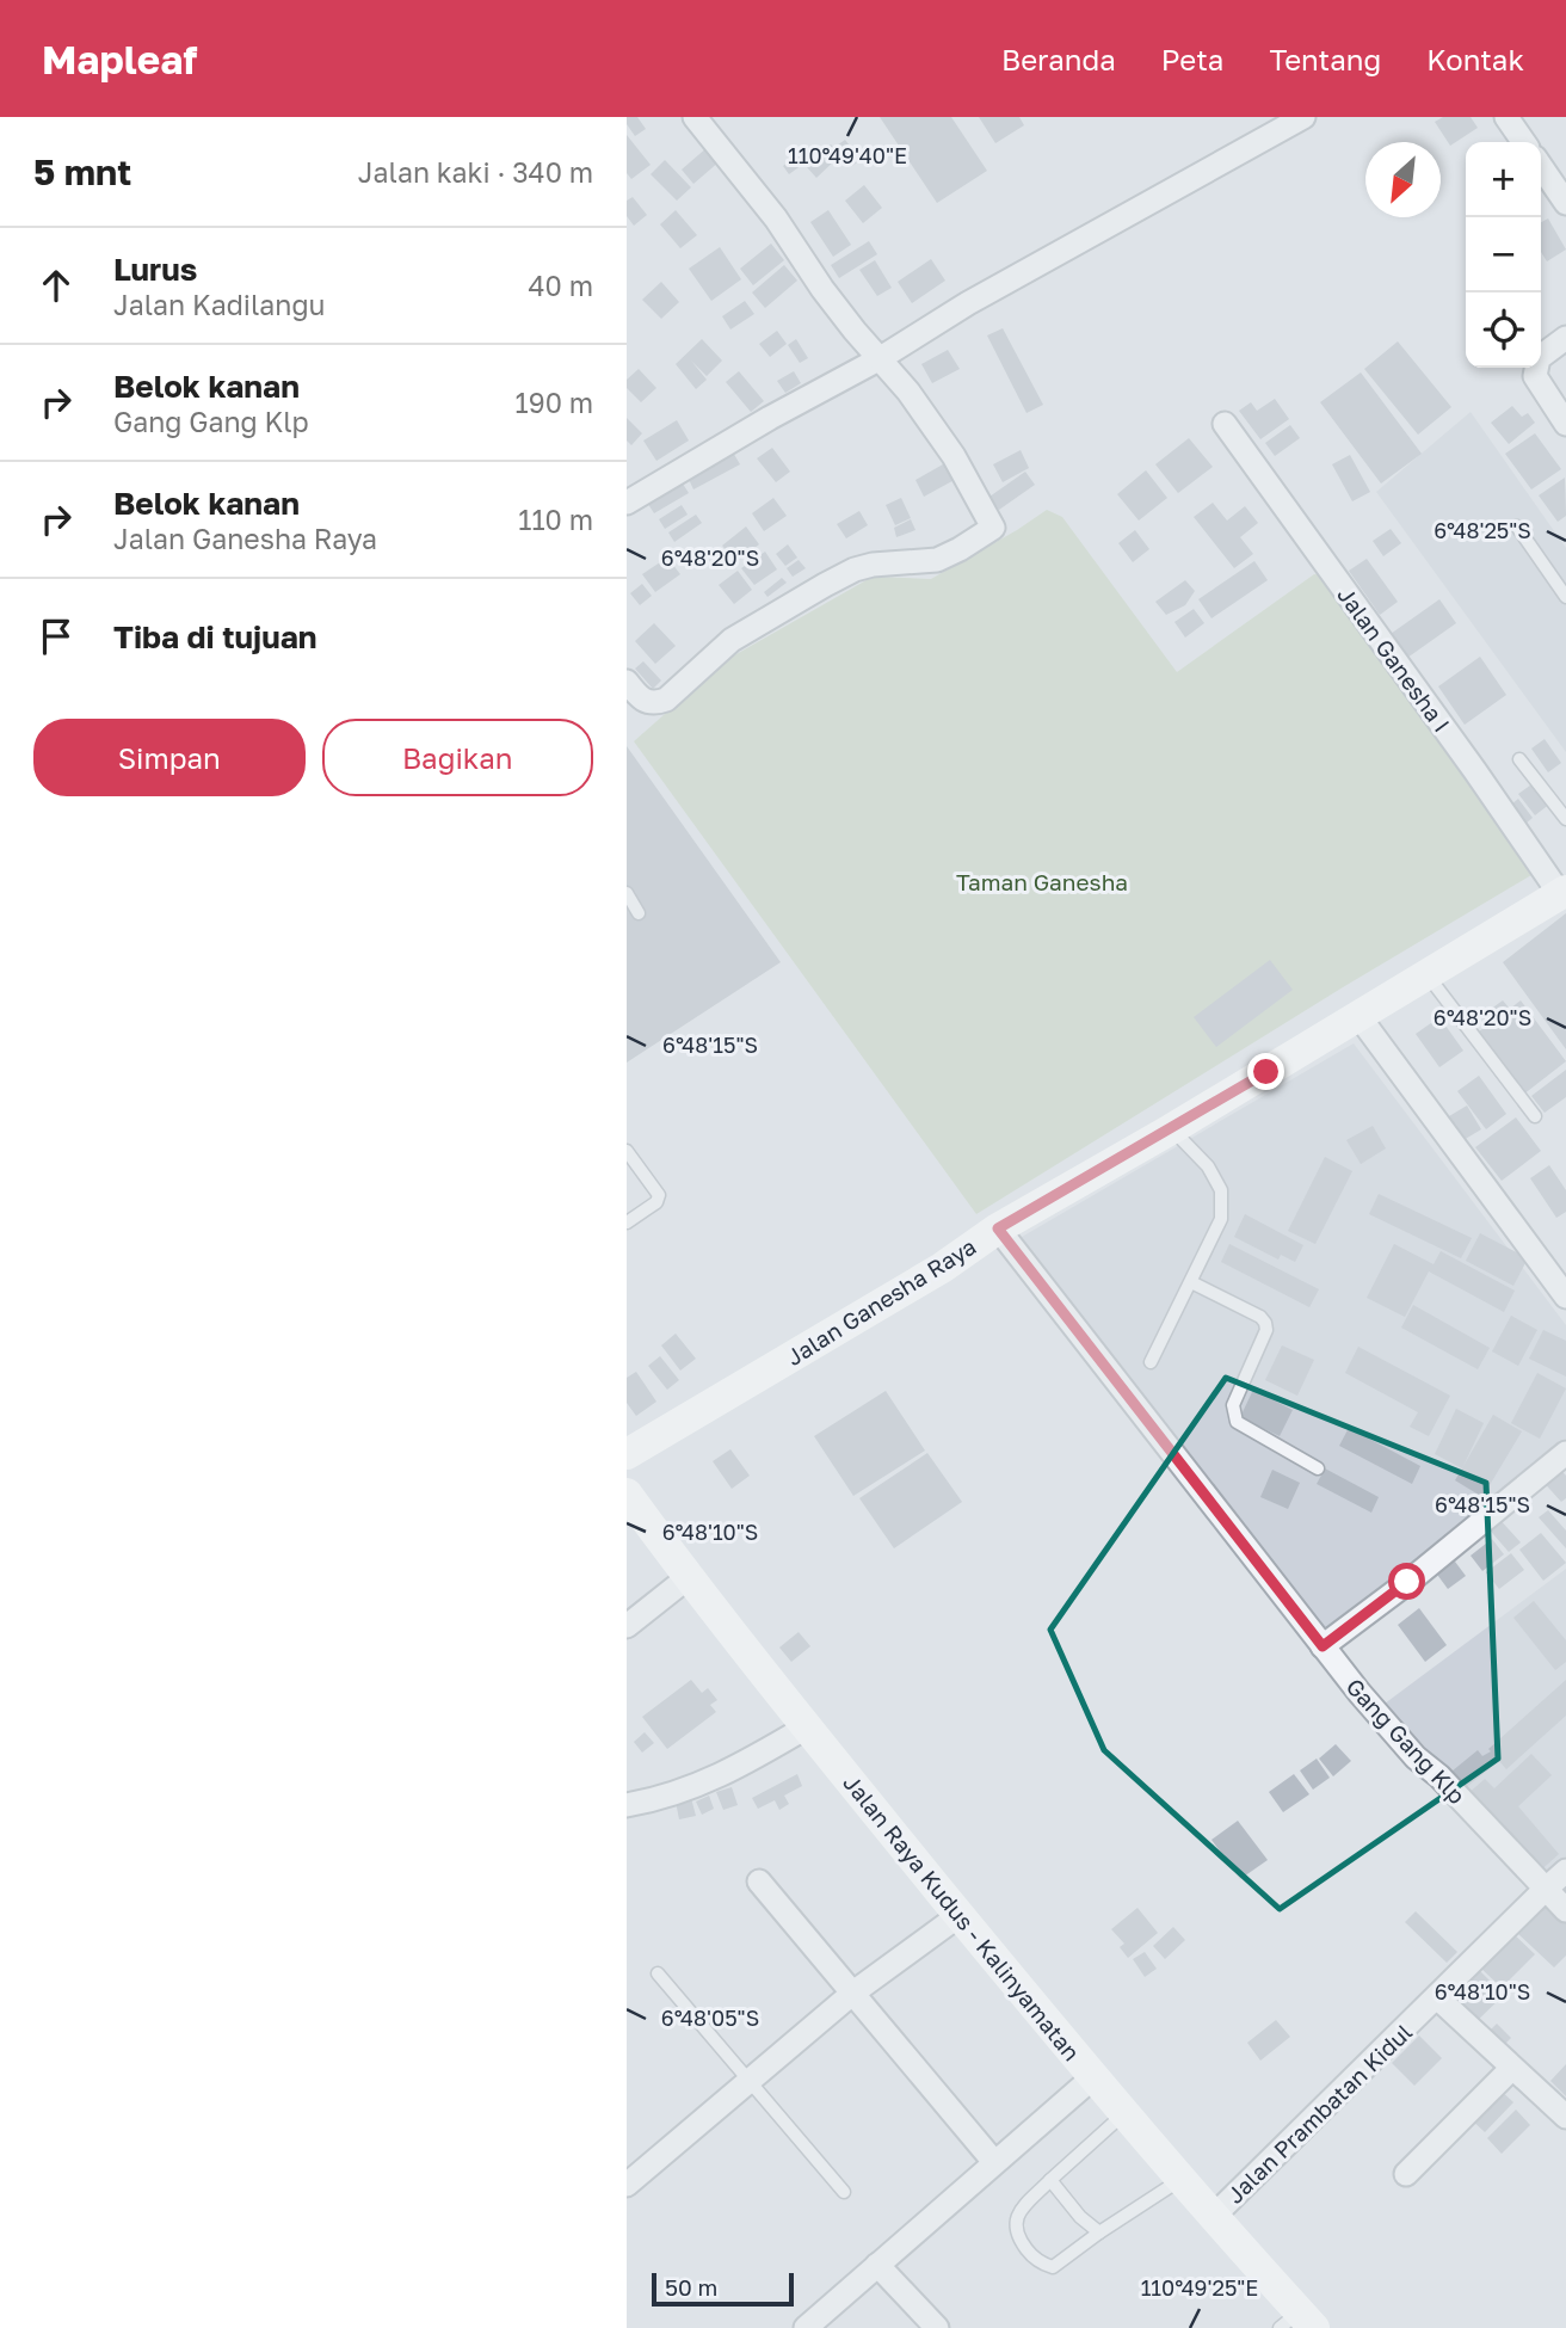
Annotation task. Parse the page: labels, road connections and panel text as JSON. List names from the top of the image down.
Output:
{
  "streets": {
    "street": [
      "Jalan Ganesha I",
      "Jalan Ganesha Raya",
      "Gang Gang Klp",
      "Jalan Raya Kudus - Kalinyamatan",
      "Jalan Prambatan Kidul"
    ]
  },
  "crossings": [
    ["Jalan Ganesha I", "Jalan Ganesha Raya"],
    ["Jalan Ganesha Raya", "Gang Gang Klp"],
    ["Gang Gang Klp", "Jalan Prambatan Kidul"],
    ["Jalan Raya Kudus - Kalinyamatan", "Jalan Prambatan Kidul"]
  ],
  "parks": ["Taman Ganesha"],
  "scale_bar": "50 m",
  "north": "bottom left",
  "page": {
    "header": "Mapleaf",
    "nav": [
      "Beranda",
      "Peta",
      "Tentang",
      "Kontak"
    ],
    "heading": ["5 mnt", "Jalan kaki · 340 m"],
    "map_buttons": ["+", "−"],
    "list": [
      ["Lurus", "Jalan Kadilangu", "40 m"],
      ["Belok kanan", "Gang Gang Klp", "190 m"],
      ["Belok kanan", "Jalan Ganesha Raya", "110 m"],
      "Tiba di tujuan"
    ],
    "buttons": ["Simpan", "Bagikan"],
    "scale": "50 m"
  },
  "coordinates": [
    "110°49'40\"E",
    "6°48'25\"S",
    "6°48'20\"S",
    "6°48'15\"S",
    "6°48'10\"S",
    "6°48'05\"S",
    "110°49'25\"E"
  ]
}
